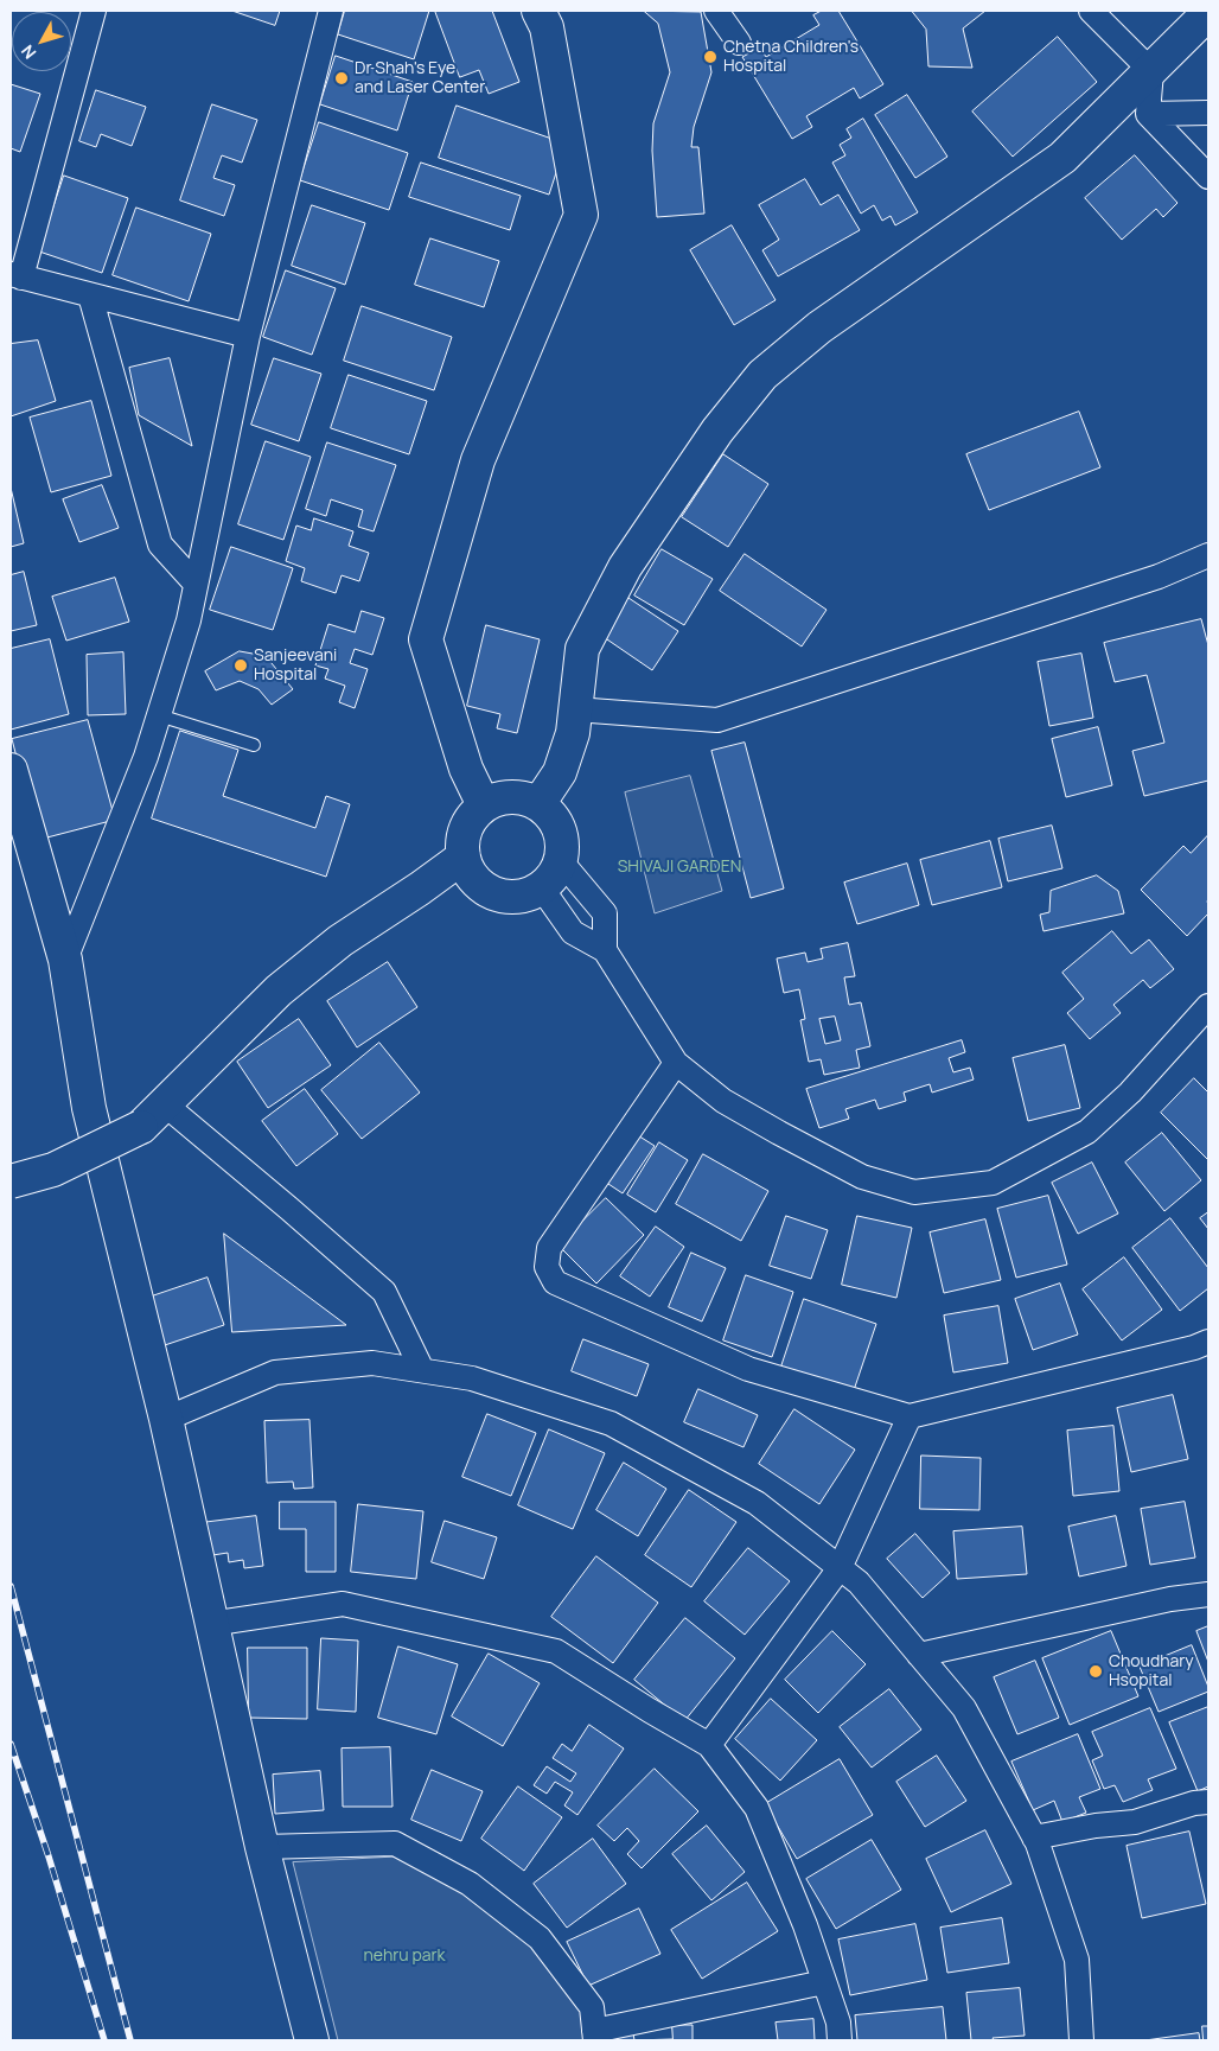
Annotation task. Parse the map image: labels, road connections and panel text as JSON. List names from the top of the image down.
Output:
{
  "parks": ["SHIVAJI GARDEN", "nehru park"],
  "places": [
    "Chetna Children's Hospital",
    "Dr Shah's Eye and Laser Center",
    "Sanjeevani Hospital",
    "Choudhary Hsopital"
  ],
  "north": "bottom left"
}
